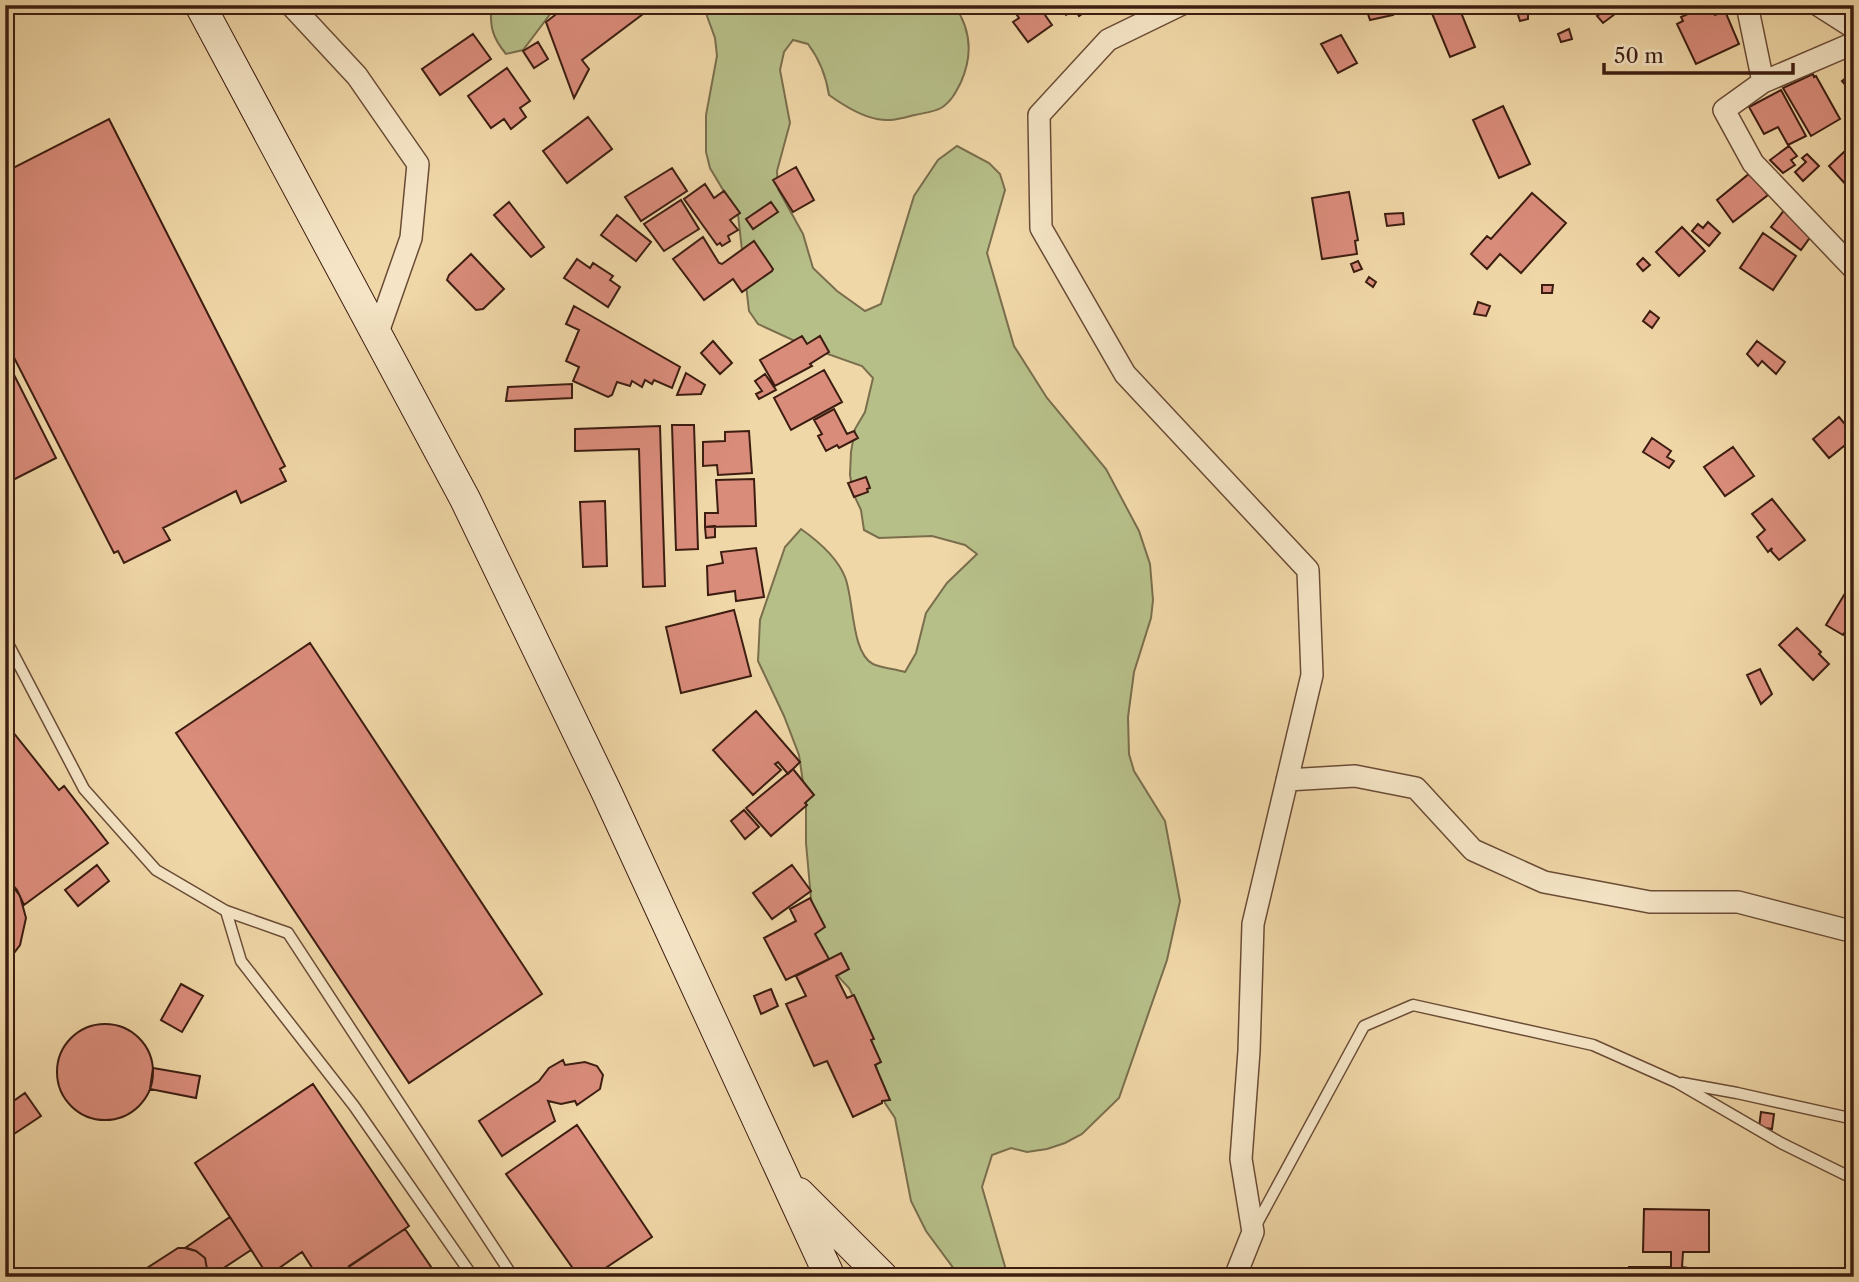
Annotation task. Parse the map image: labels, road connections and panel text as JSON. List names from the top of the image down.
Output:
{
  "scale_bar": "50 m"
}
